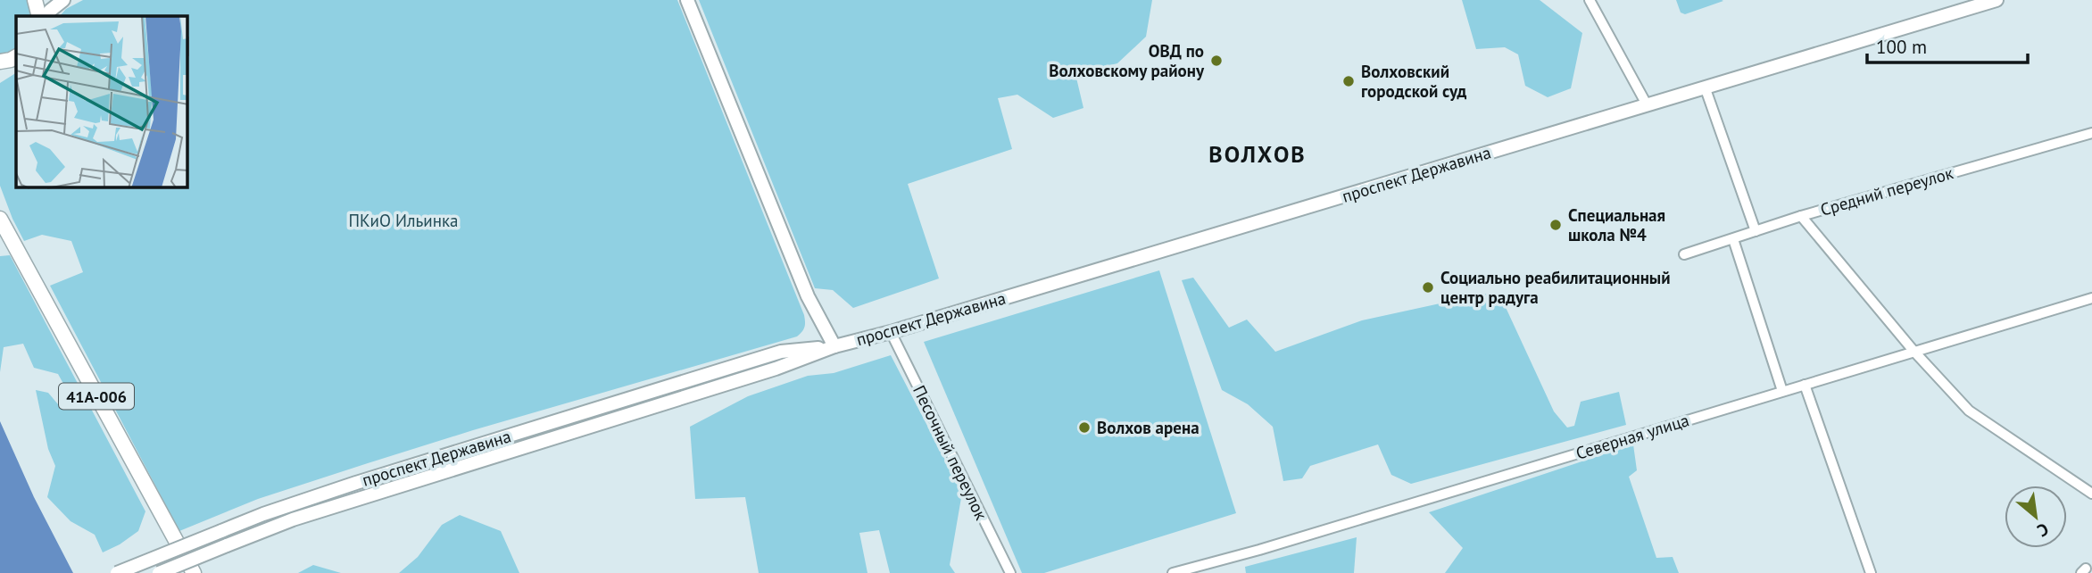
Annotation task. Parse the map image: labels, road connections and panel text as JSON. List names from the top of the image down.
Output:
{
  "streets": {
    "main road": ["проспект Державина", "41А-006"],
    "street": ["Средний переулок", "Северная улица", "Песочный переулок"]
  },
  "crossings": [
    ["проспект Державина", "Песочный переулок"]
  ],
  "districts": ["ВОЛХОВ"],
  "parks": ["ПКиО Ильинка"],
  "places": [
    "ОВД по Волховскому району",
    "Волховский городской суд",
    "Специальная школа №4",
    "Социально реабилитационный центр радуга",
    "Волхов арена"
  ],
  "scale_bar": "100 m",
  "north": "bottom right"
}
